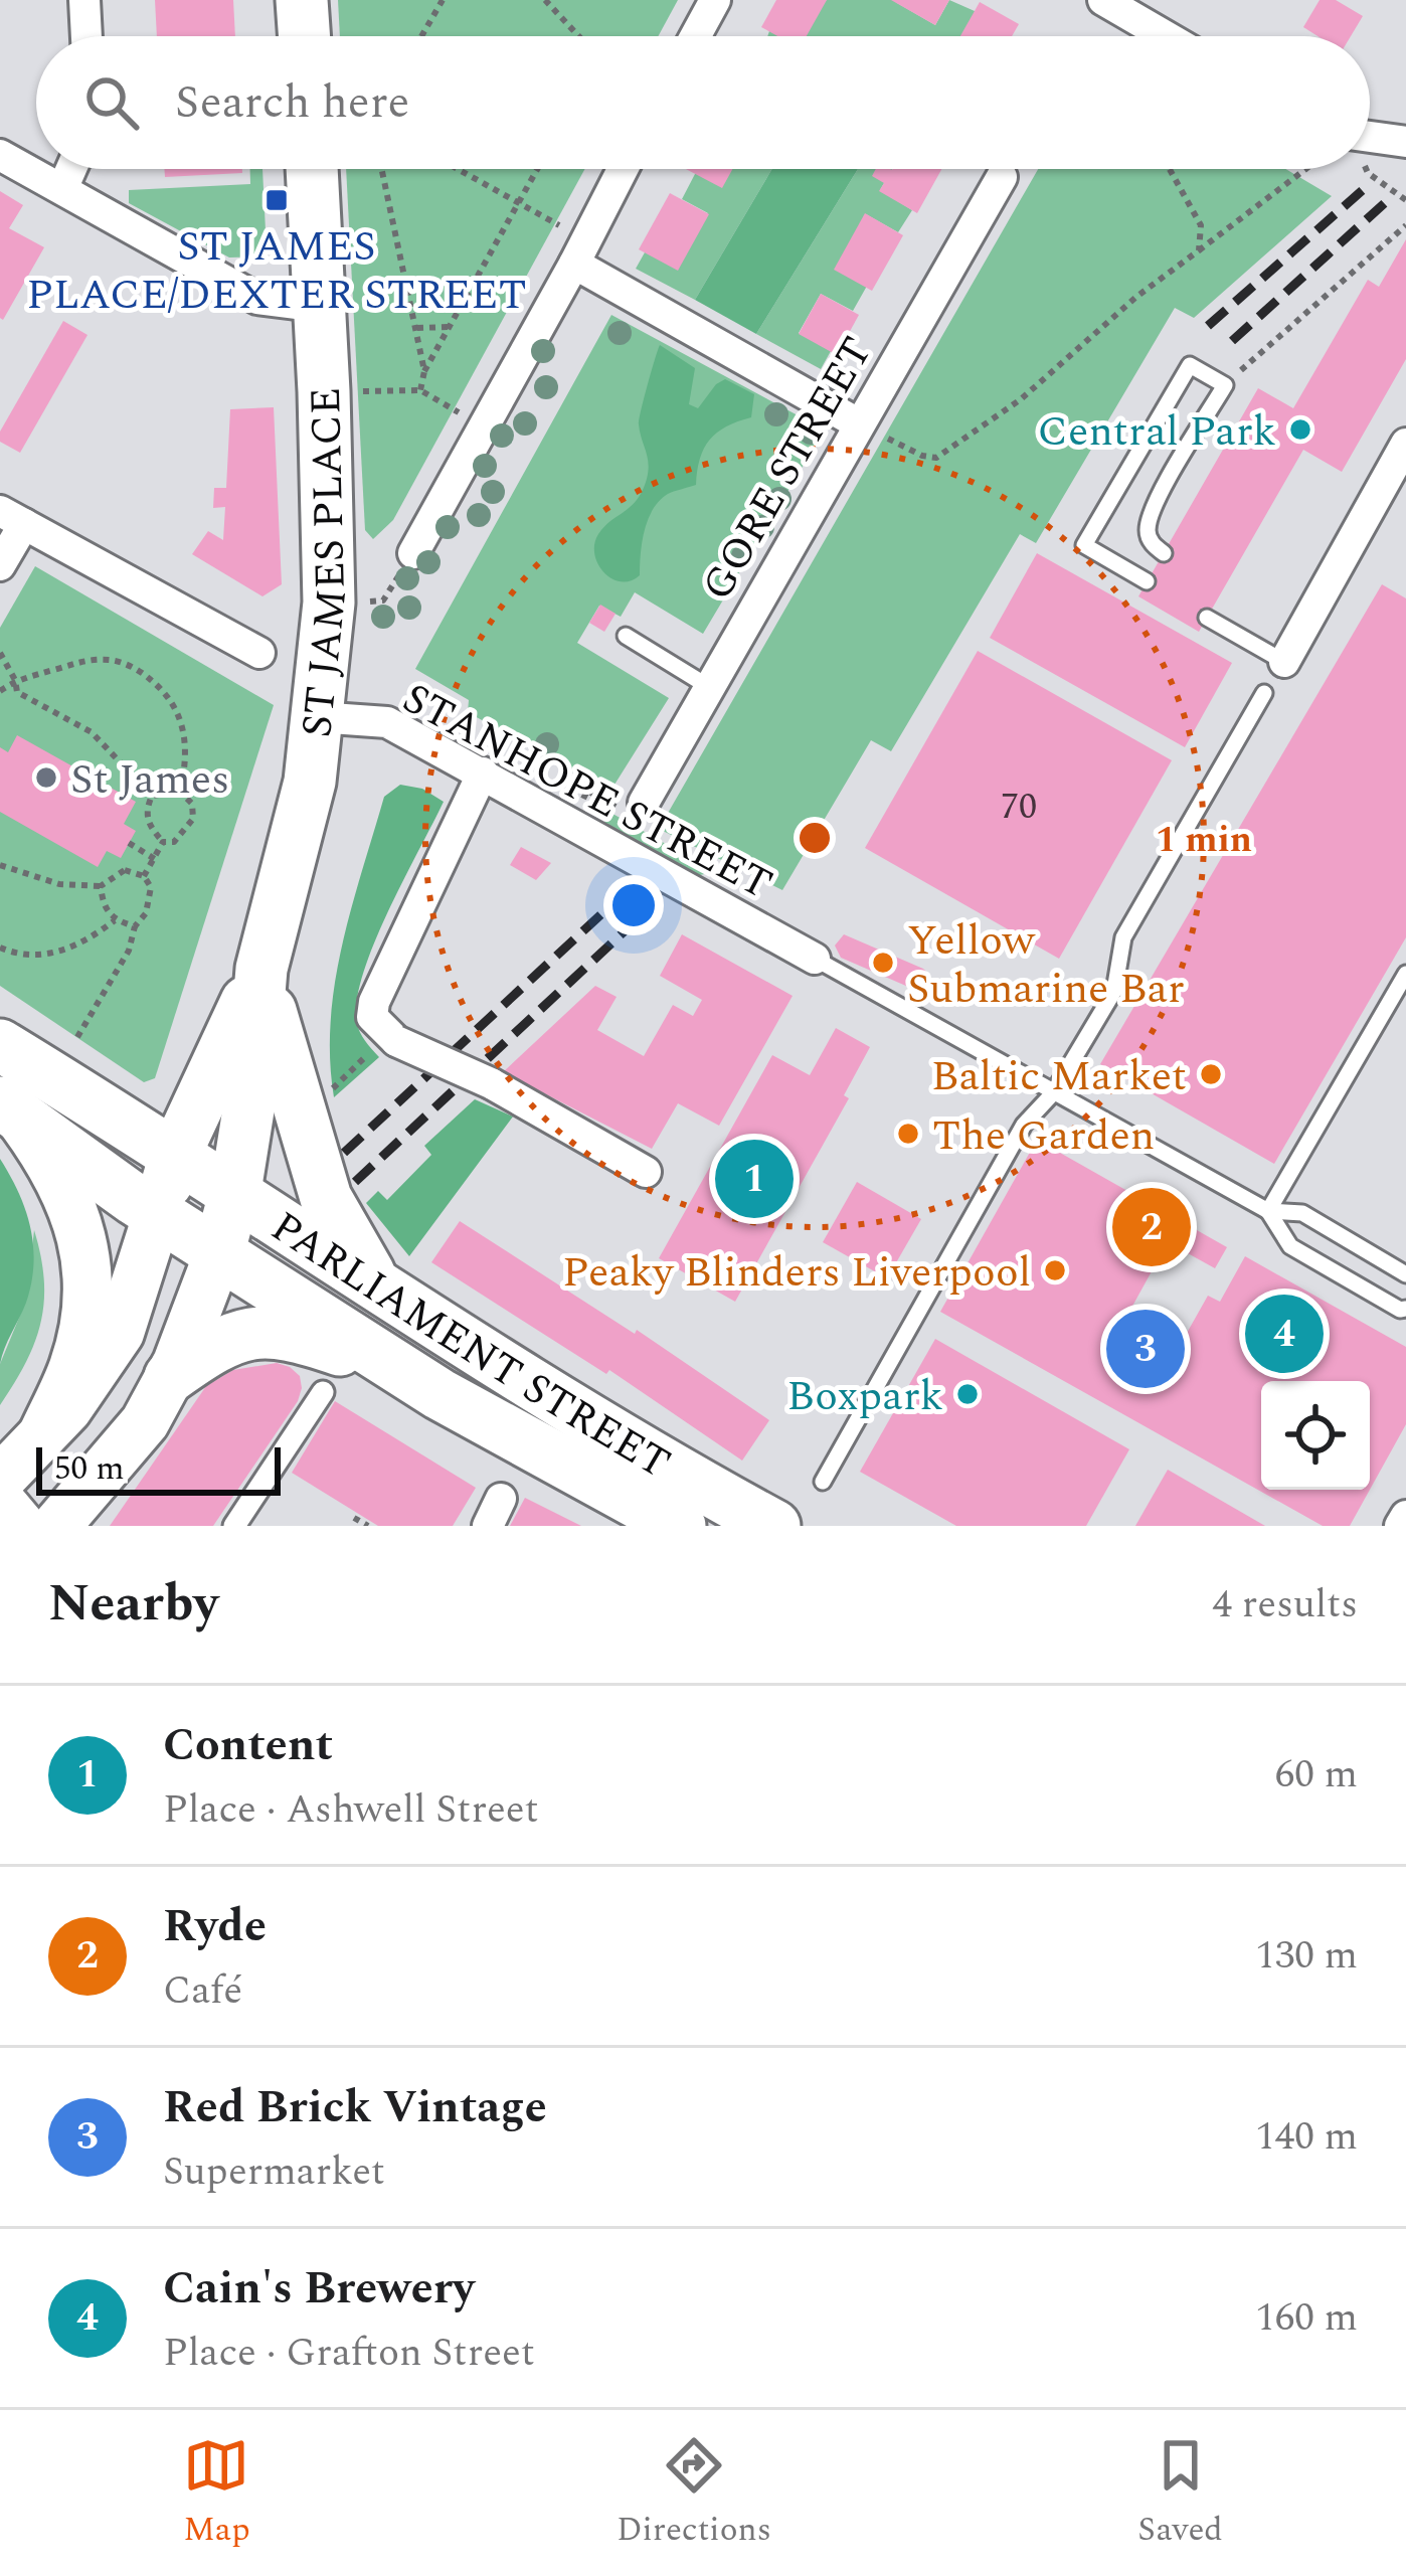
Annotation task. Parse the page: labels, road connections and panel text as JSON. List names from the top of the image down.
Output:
{
  "streets": {
    "highway": ["ST JAMES PLACE", "PARLIAMENT STREET"],
    "street": ["GORE STREET", "STANHOPE STREET"]
  },
  "crossings": [
    ["ST JAMES PLACE", "STANHOPE STREET"],
    ["ST JAMES PLACE", "PARLIAMENT STREET"]
  ],
  "places": {
    "transit": ["ST JAMES PLACE/DEXTER STREET"],
    "other": [
      "Central Park",
      "St James",
      "Yellow Submarine Bar",
      "Baltic Market",
      "The Garden",
      "Peaky Blinders Liverpool",
      "Boxpark"
    ]
  },
  "house_numbers": ["70"],
  "scale_bar": "50 m",
  "page": {
    "search": "Search here",
    "pins": [
      "1",
      "2",
      "4",
      "3"
    ],
    "scale": "50 m",
    "heading": ["Nearby", "4 results"],
    "list": [
      {
        "mark": "1",
        "name": "Content",
        "note": "Place · Ashwell Street",
        "value": "60 m"
      },
      {
        "mark": "2",
        "name": "Ryde",
        "note": "Café",
        "value": "130 m"
      },
      {
        "mark": "3",
        "name": "Red Brick Vintage",
        "note": "Supermarket",
        "value": "140 m"
      },
      {
        "mark": "4",
        "name": "Cain's Brewery",
        "note": "Place · Grafton Street",
        "value": "160 m"
      }
    ],
    "nav": ["Map", "Directions", "Saved"]
  },
  "rings": ["1 min"]
}
